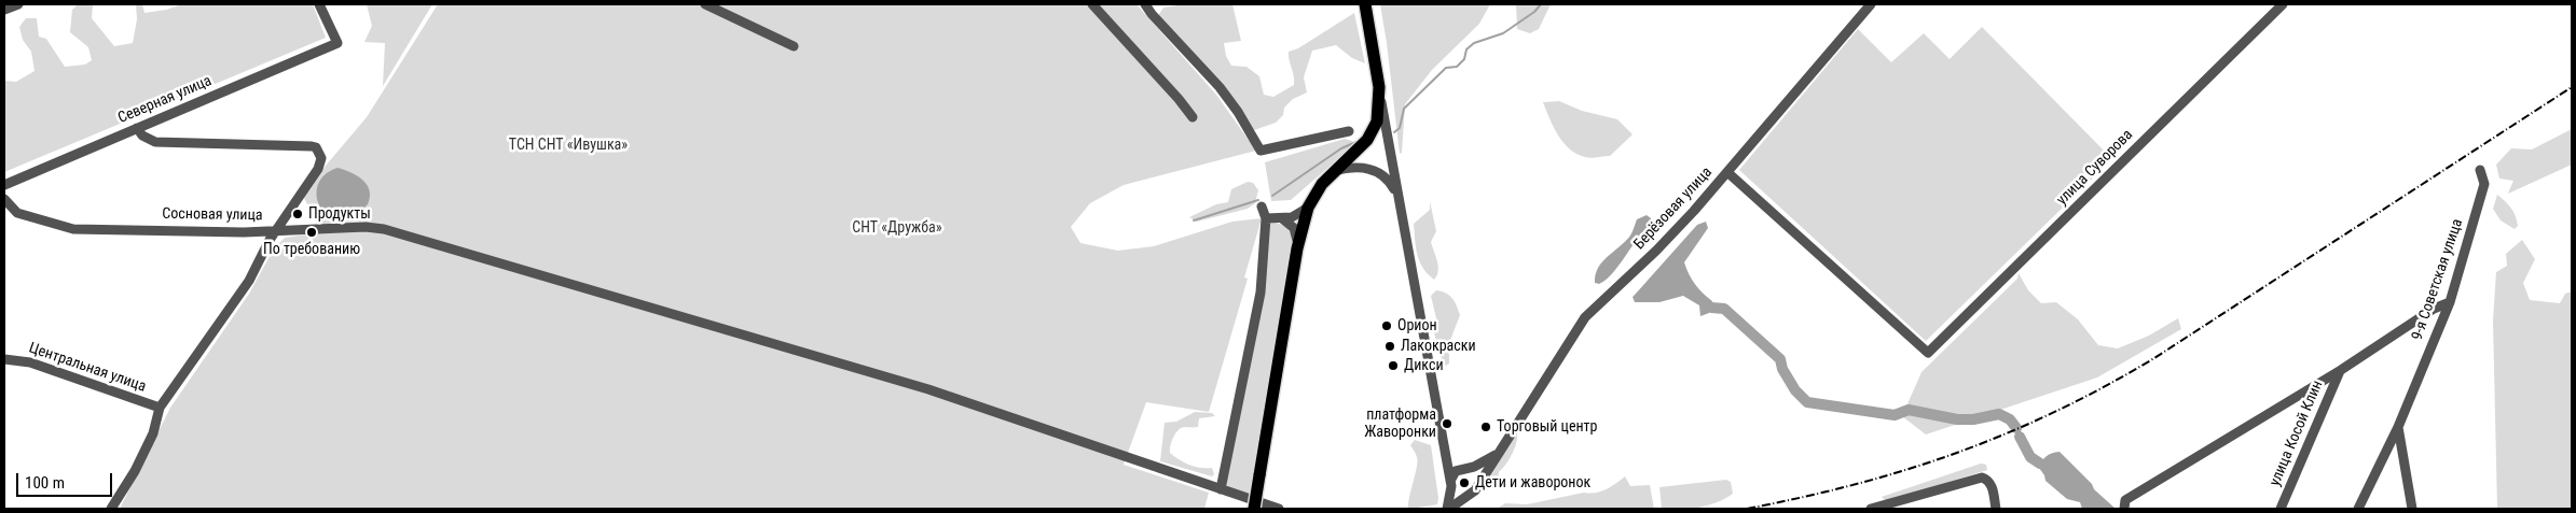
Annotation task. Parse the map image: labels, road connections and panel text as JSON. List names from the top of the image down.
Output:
{
  "streets": {
    "street": [
      "Северная улица",
      "улица Суворова",
      "Берёзовая улица",
      "Сосновая улица",
      "9-я Советская улица",
      "Центральная улица",
      "улица Косой Клин"
    ]
  },
  "crossings": [
    ["Северная улица", "Сосновая улица"],
    ["улица Суворова", "Берёзовая улица"]
  ],
  "parks": ["ТСН СНТ «Ивушка»", "СНТ «Дружба»"],
  "places": [
    "Продукты",
    "По требованию",
    "Орион",
    "Лакокраски",
    "Дикси",
    "платформа Жаворонки",
    "Торговый центр",
    "Дети и жаворонок"
  ],
  "scale_bar": "100 m"
}
